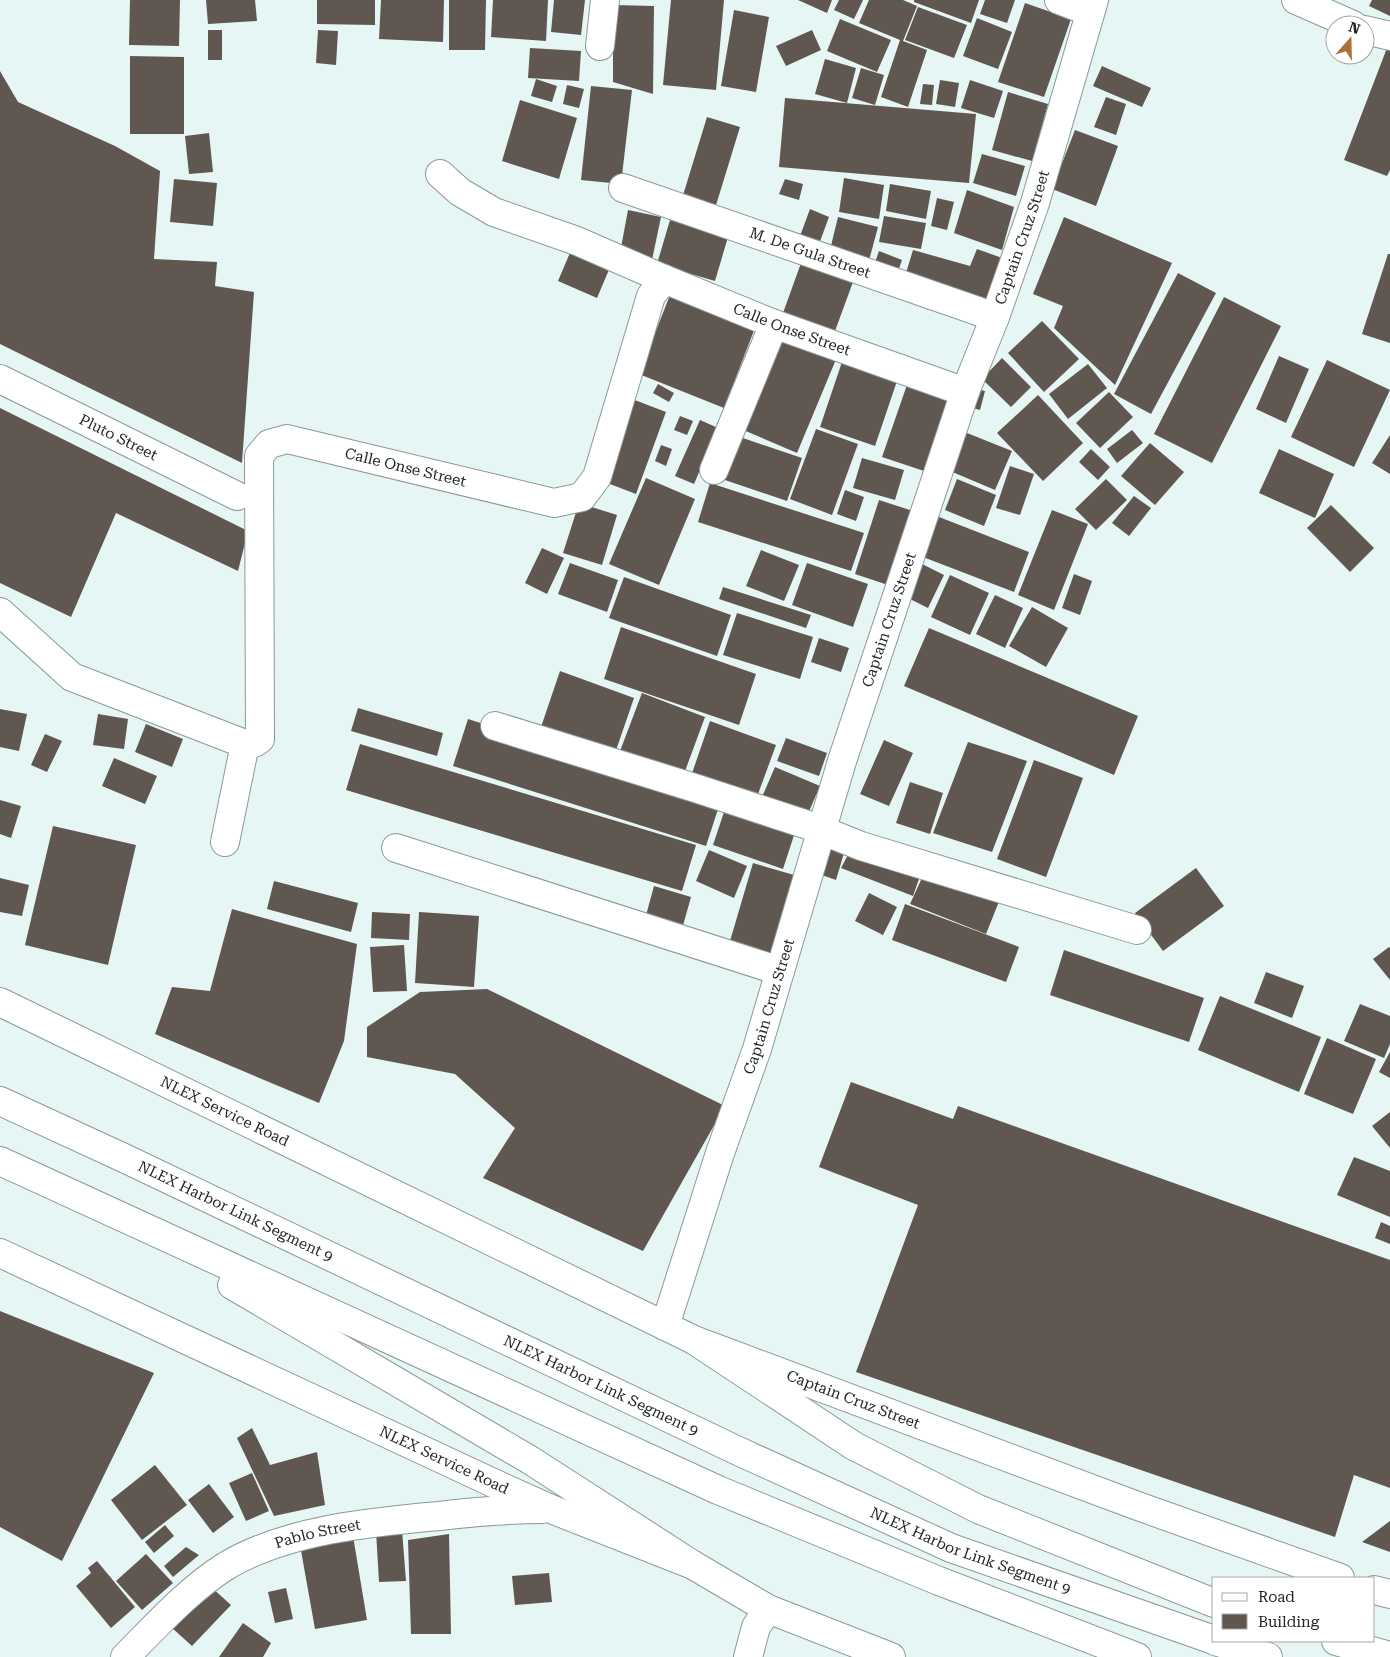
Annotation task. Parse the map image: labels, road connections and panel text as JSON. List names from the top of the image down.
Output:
{
  "streets": {
    "main road": [
      "Captain Cruz Street",
      "M. De Gula Street",
      "Calle Onse Street",
      "Pluto Street",
      "NLEX Service Road",
      "NLEX Harbor Link Segment 9",
      "Pablo Street"
    ]
  },
  "crossings": [
    ["Captain Cruz Street", "M. De Gula Street"],
    ["Captain Cruz Street", "Calle Onse Street"],
    ["Captain Cruz Street", "NLEX Service Road"],
    ["NLEX Service Road", "Pablo Street"]
  ],
  "legend": ["Road", "Building"],
  "north": "top"
}
